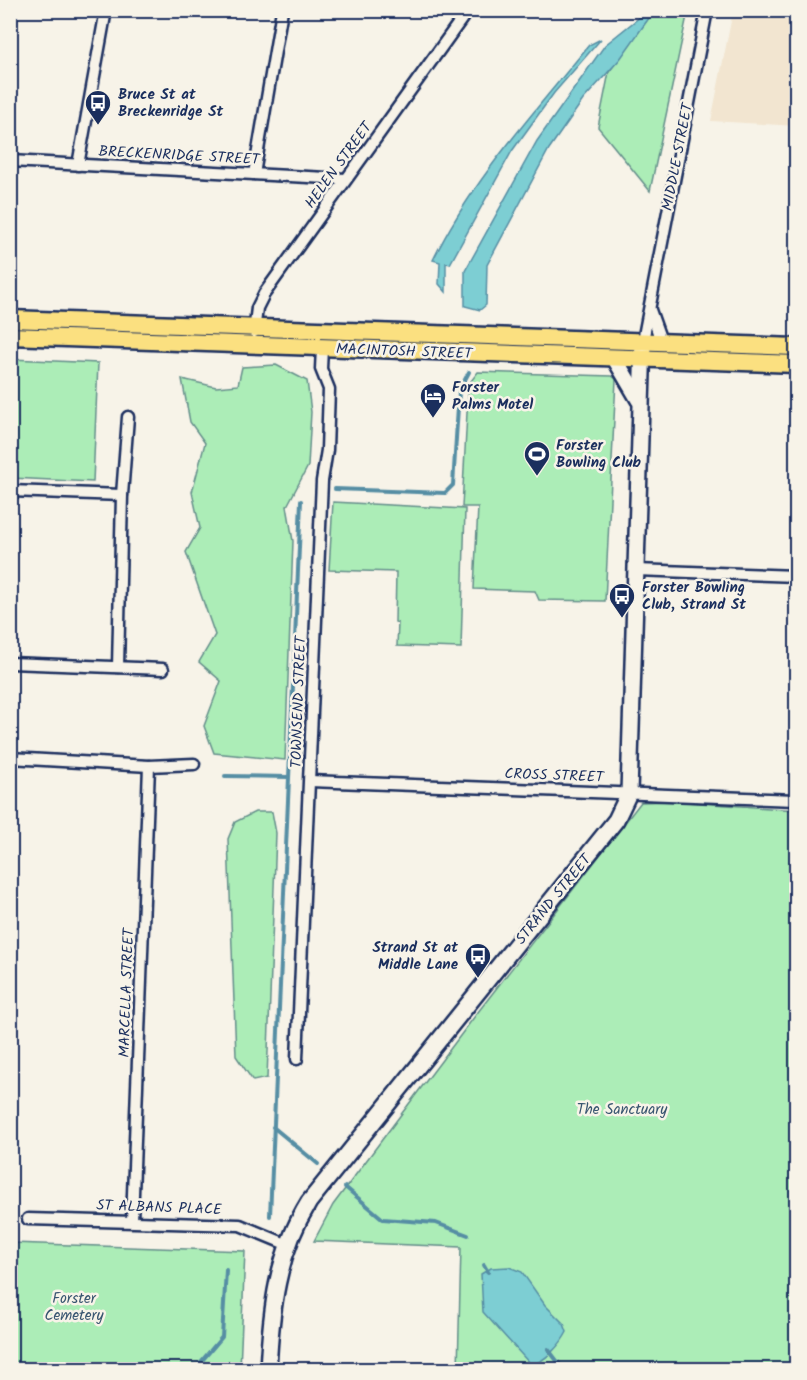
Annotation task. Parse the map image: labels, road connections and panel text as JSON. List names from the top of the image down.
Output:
{
  "streets": {
    "main road": ["MACINTOSH STREET"],
    "street": [
      "BRECKENRIDGE STREET",
      "MIDDLE STREET",
      "HELEN STREET",
      "TOWNSEND STREET",
      "CROSS STREET",
      "STRAND STREET",
      "MARCELLA STREET",
      "ST ALBANS PLACE"
    ]
  },
  "crossings": [
    ["BRECKENRIDGE STREET", "HELEN STREET"],
    ["MIDDLE STREET", "MACINTOSH STREET"],
    ["MIDDLE STREET", "STRAND STREET"],
    ["HELEN STREET", "MACINTOSH STREET"],
    ["MACINTOSH STREET", "TOWNSEND STREET"],
    ["MACINTOSH STREET", "STRAND STREET"],
    ["TOWNSEND STREET", "CROSS STREET"],
    ["CROSS STREET", "STRAND STREET"],
    ["STRAND STREET", "ST ALBANS PLACE"],
    ["MARCELLA STREET", "ST ALBANS PLACE"]
  ],
  "parks": ["The Sanctuary", "Forster Cemetery"],
  "places": {
    "bus stop": ["Bruce St at Breckenridge St", "Forster Bowling Club, Strand St", "Strand St at Middle Lane"],
    "hotel": ["Forster Palms Motel"],
    "sports": ["Forster Bowling Club"]
  }
}
